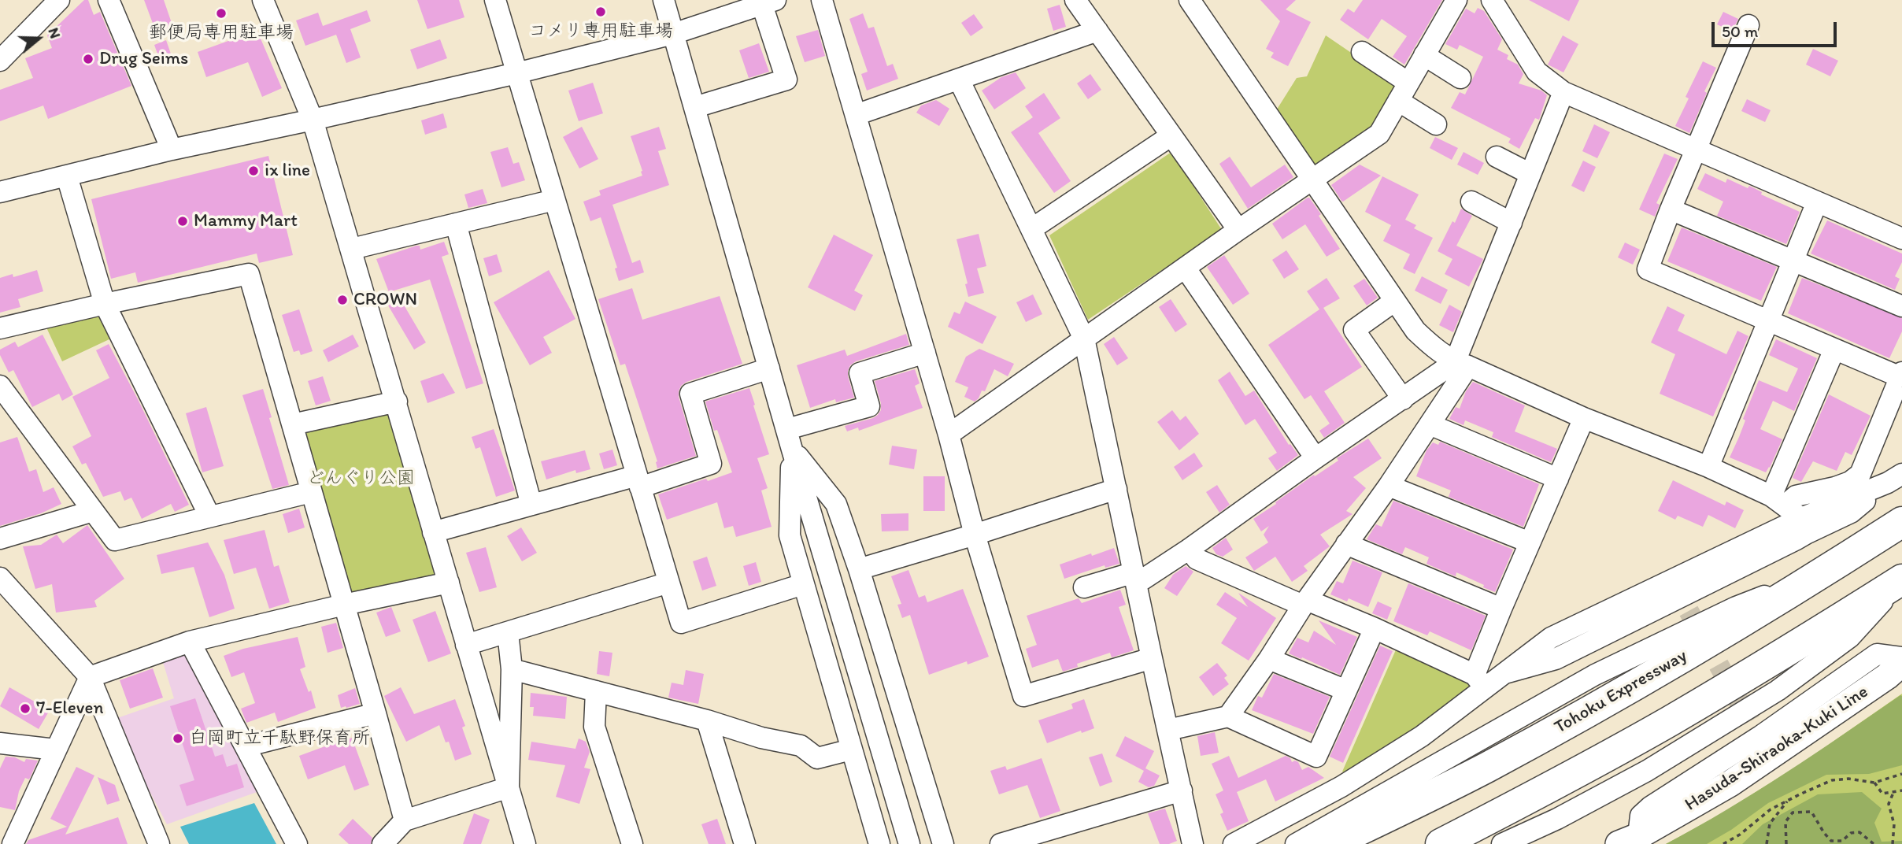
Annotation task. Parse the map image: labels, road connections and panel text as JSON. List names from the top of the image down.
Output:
{
  "streets": {
    "highway": ["Tohoku Expressway"],
    "main road": ["Hasuda-Shiraoka-Kuki Line"]
  },
  "parks": ["どんぐり公園"],
  "places": [
    "コメリ専用駐車場",
    "郵便局専用駐車場",
    "Drug Seims",
    "ix line",
    "Mammy Mart",
    "CROWN",
    "7-Eleven",
    "白岡町立千駄野保育所"
  ],
  "scale_bar": "50 m",
  "north": "right"
}
